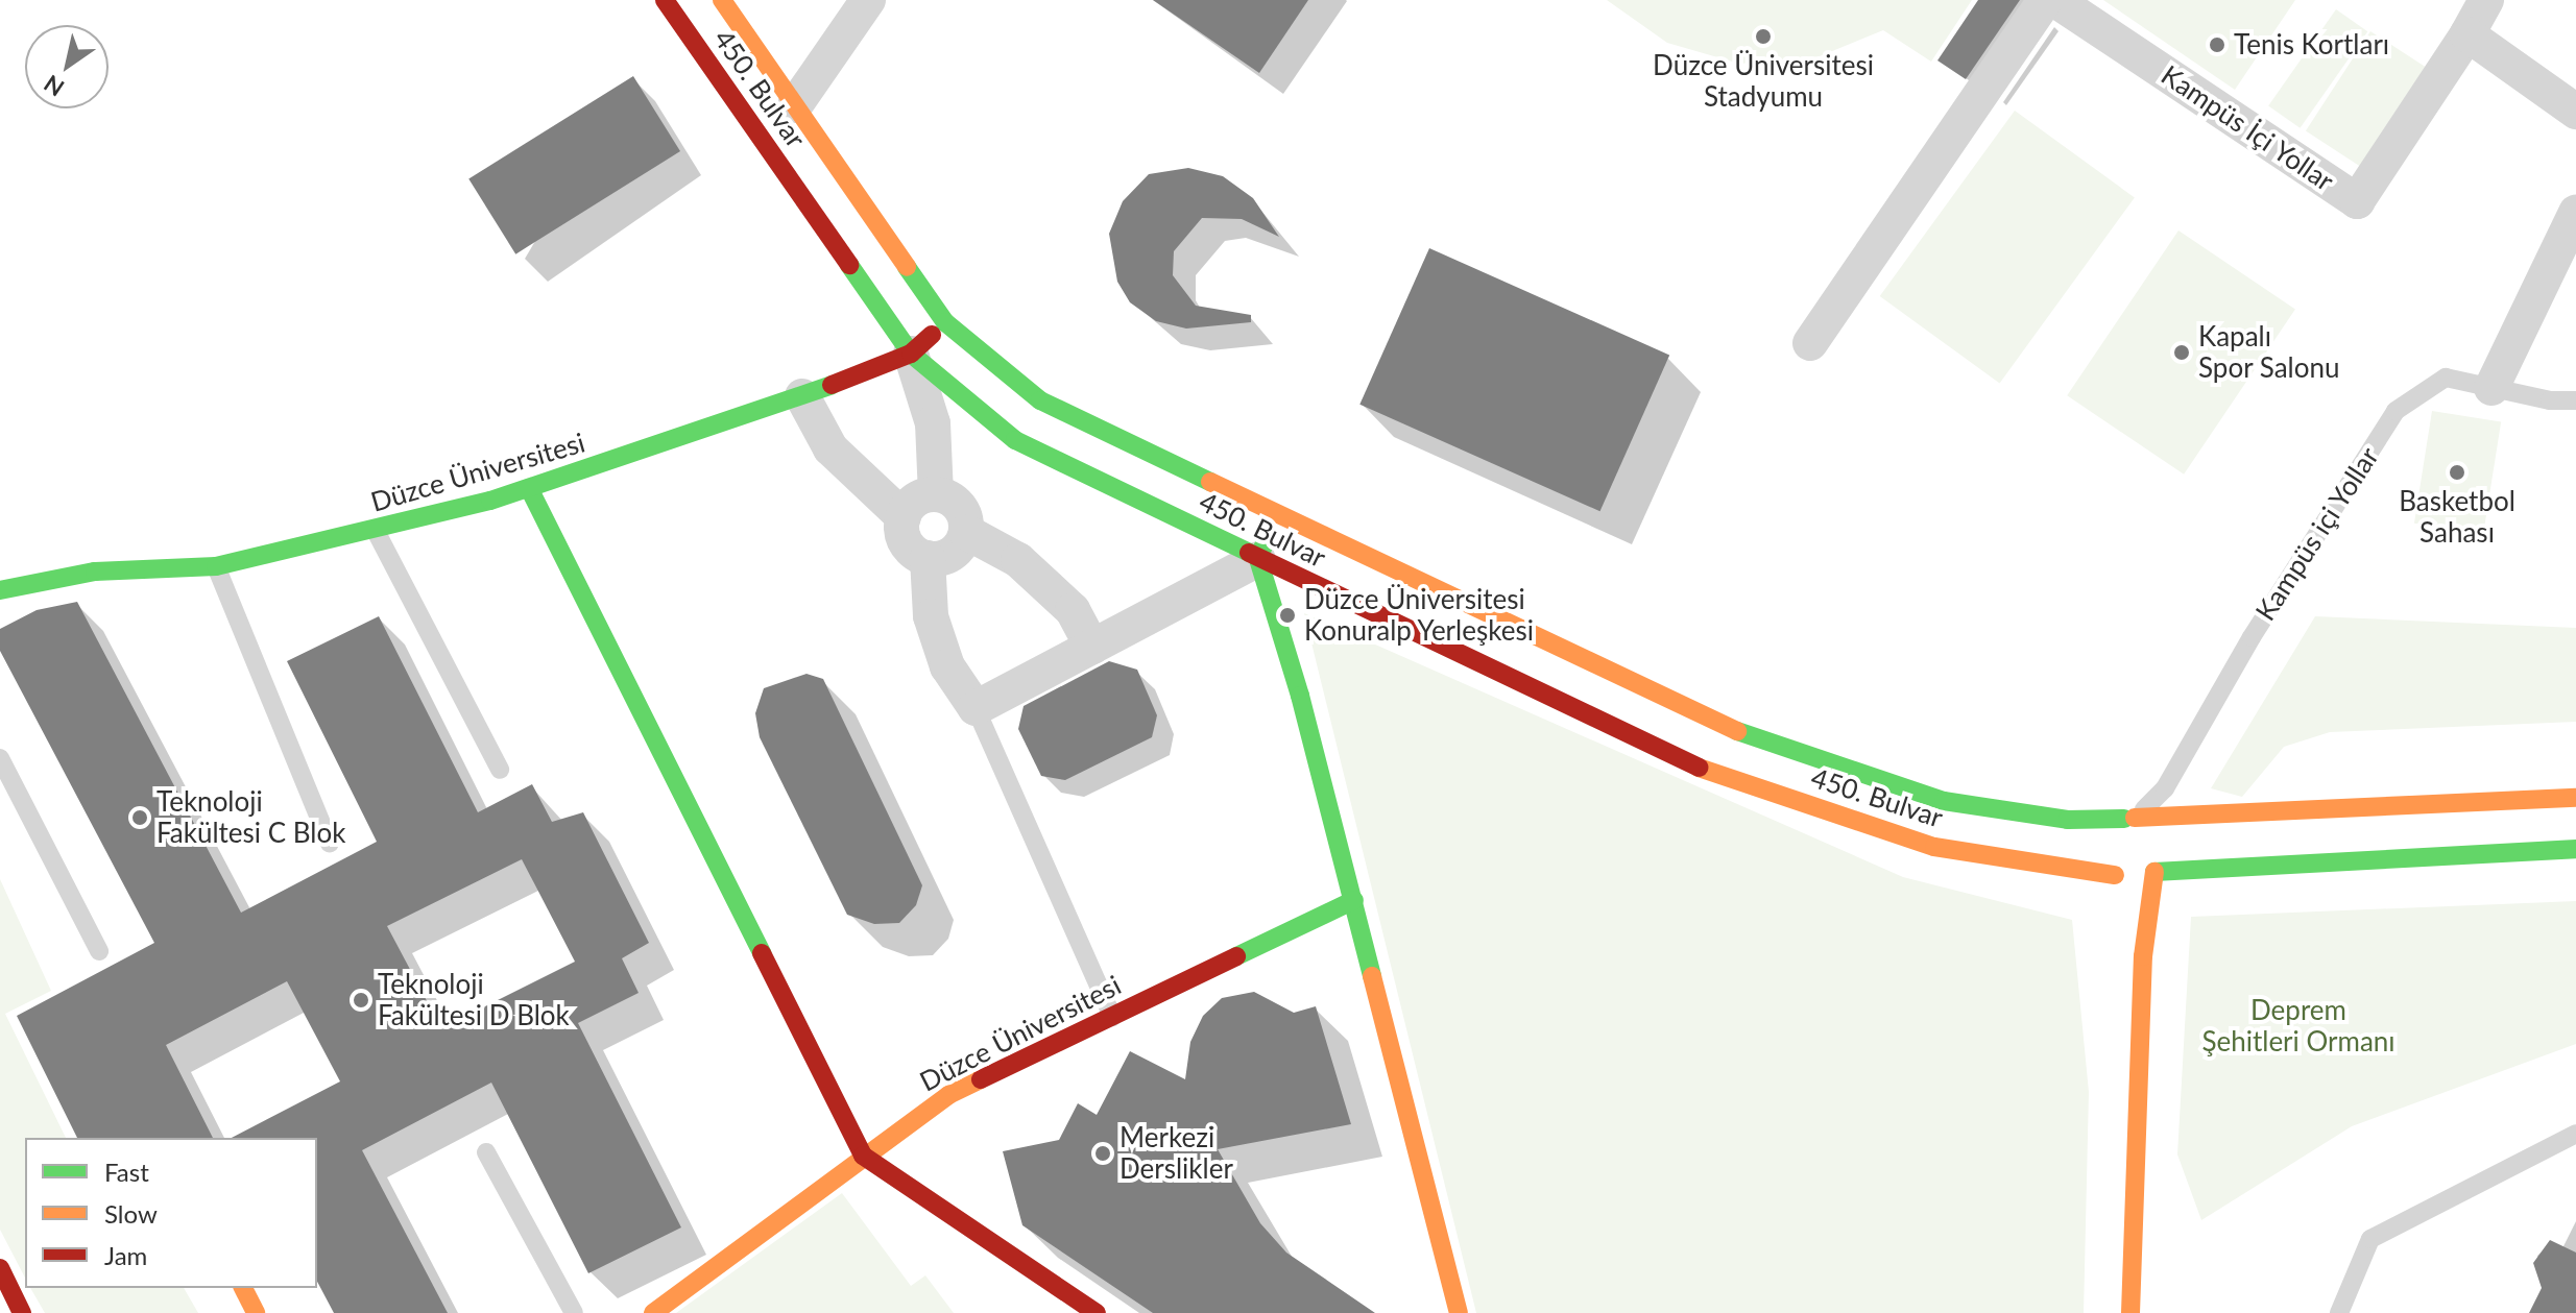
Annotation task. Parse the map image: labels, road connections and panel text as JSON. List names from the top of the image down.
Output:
{
  "streets": {
    "street": ["450. Bulvar", "Kampüs İçi Yollar", "Düzce Üniversitesi"],
    "lane": ["Kampüs içi Yollar"]
  },
  "crossings": [
    ["450. Bulvar", "Düzce Üniversitesi"],
    ["450. Bulvar", "Kampüs içi Yollar"]
  ],
  "parks": ["Deprem Şehitleri Ormanı"],
  "places": [
    "Düzce Üniversitesi Stadyumu",
    "Tenis Kortları",
    "Kapalı Spor Salonu",
    "Basketbol Sahası",
    "Düzce Üniversitesi Konuralp Yerleşkesi",
    "Teknoloji Fakültesi C Blok",
    "Teknoloji Fakültesi D Blok",
    "Merkezi Derslikler"
  ],
  "legend": ["Fast", "Slow", "Jam"],
  "north": "bottom left"
}
